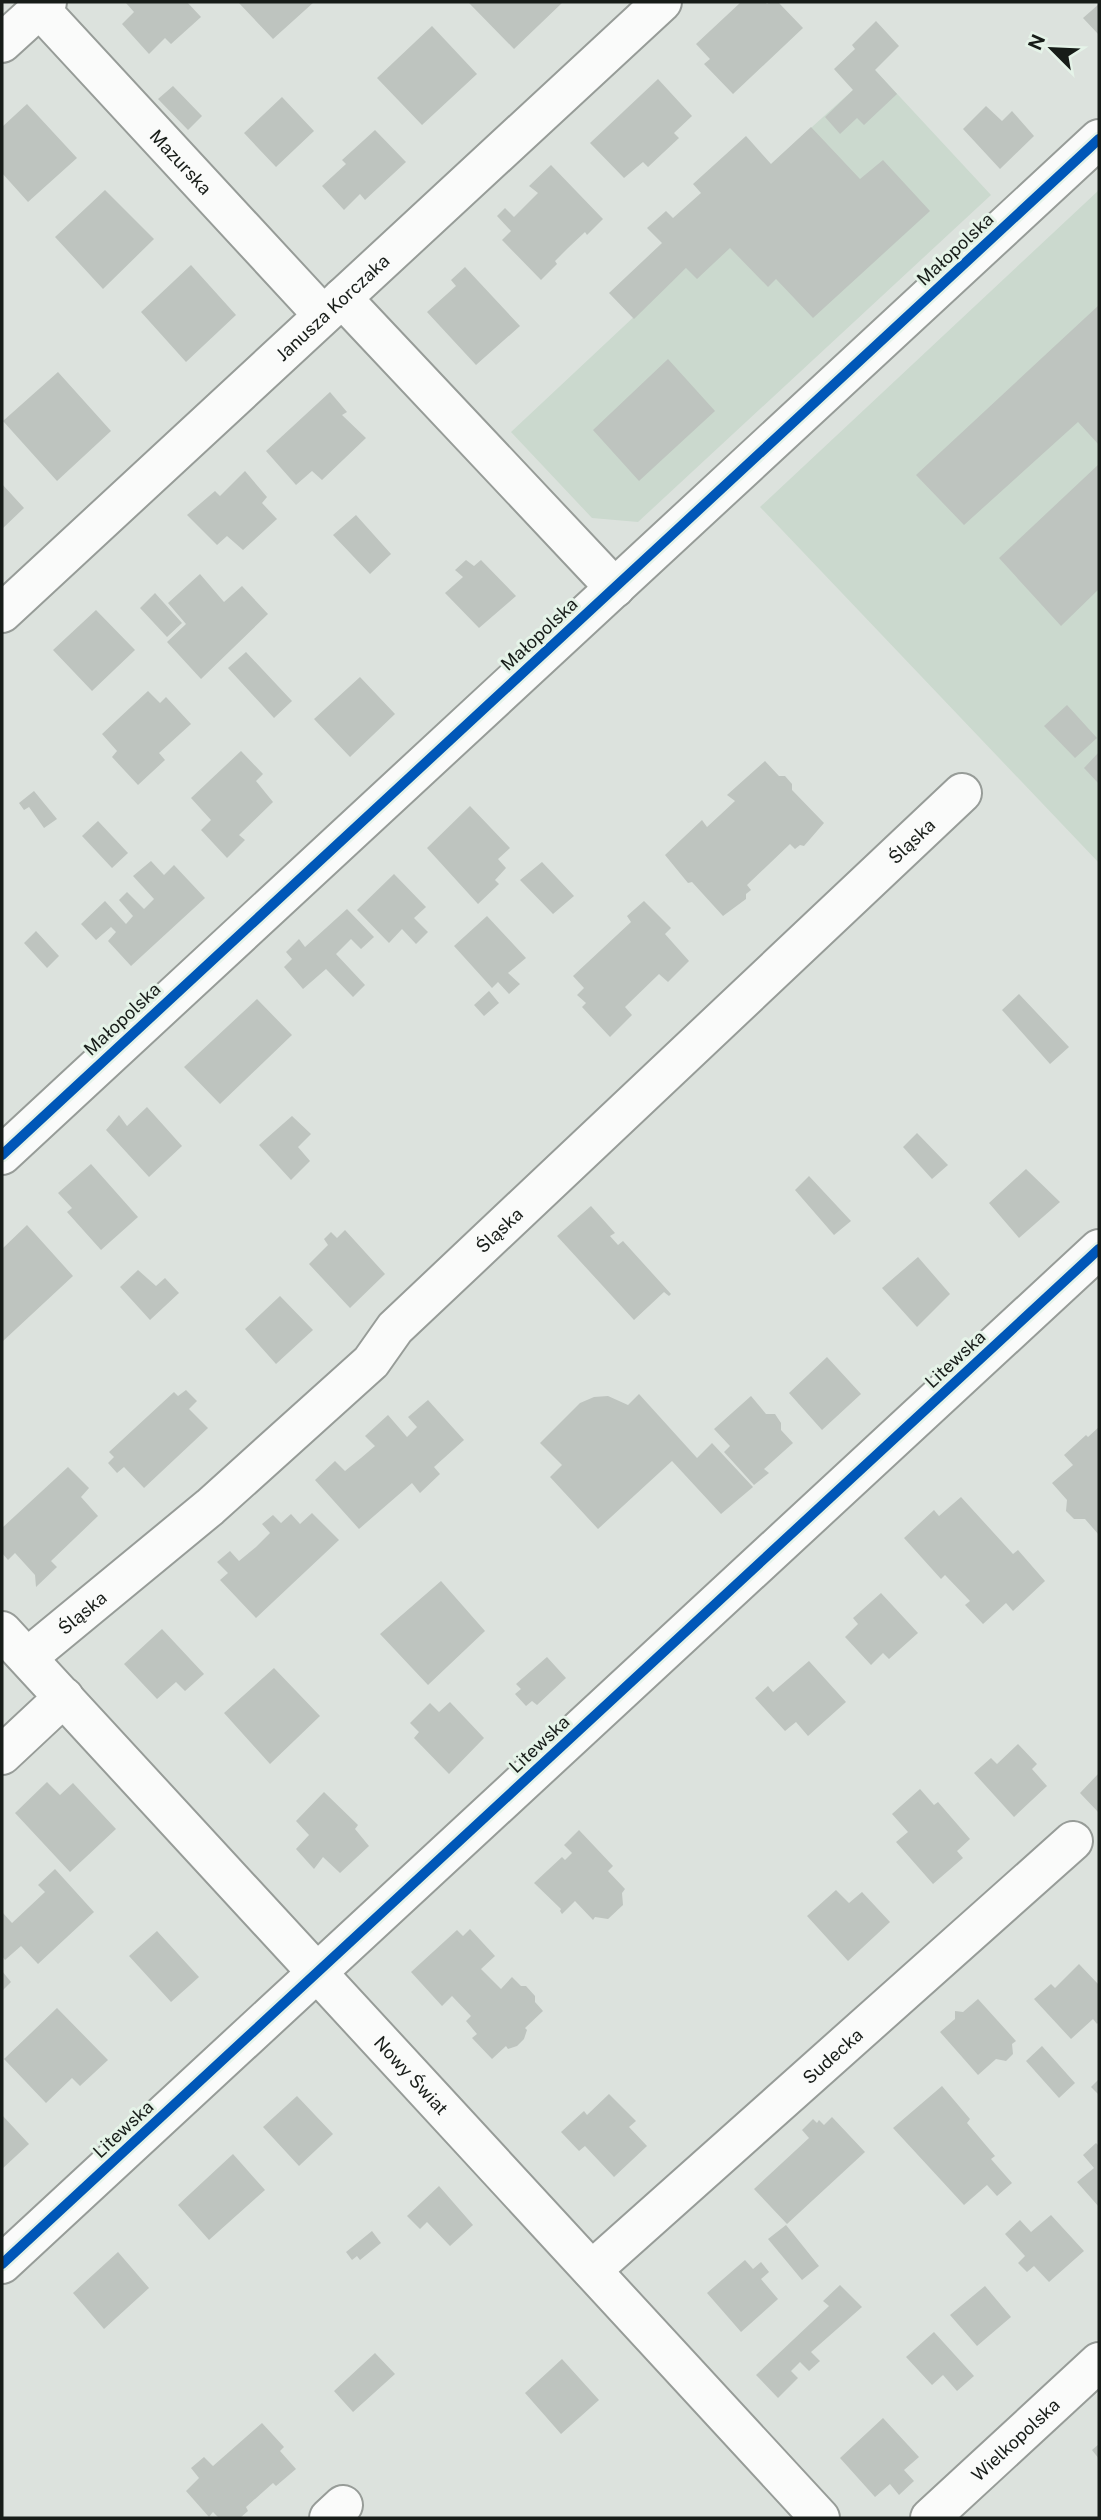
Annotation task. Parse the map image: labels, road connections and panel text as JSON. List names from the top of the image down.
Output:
{
  "streets": {
    "street": [
      "Mazurska",
      "Małopolska",
      "Janusza Korczaka",
      "Śląska",
      "Litewska",
      "Sudecka",
      "Nowy Świat",
      "Wielkopolska"
    ]
  },
  "crossings": [
    ["Mazurska", "Małopolska"],
    ["Mazurska", "Janusza Korczaka"],
    ["Śląska", "Nowy Świat"],
    ["Litewska", "Nowy Świat"],
    ["Sudecka", "Nowy Świat"]
  ],
  "north": "top left"
}
